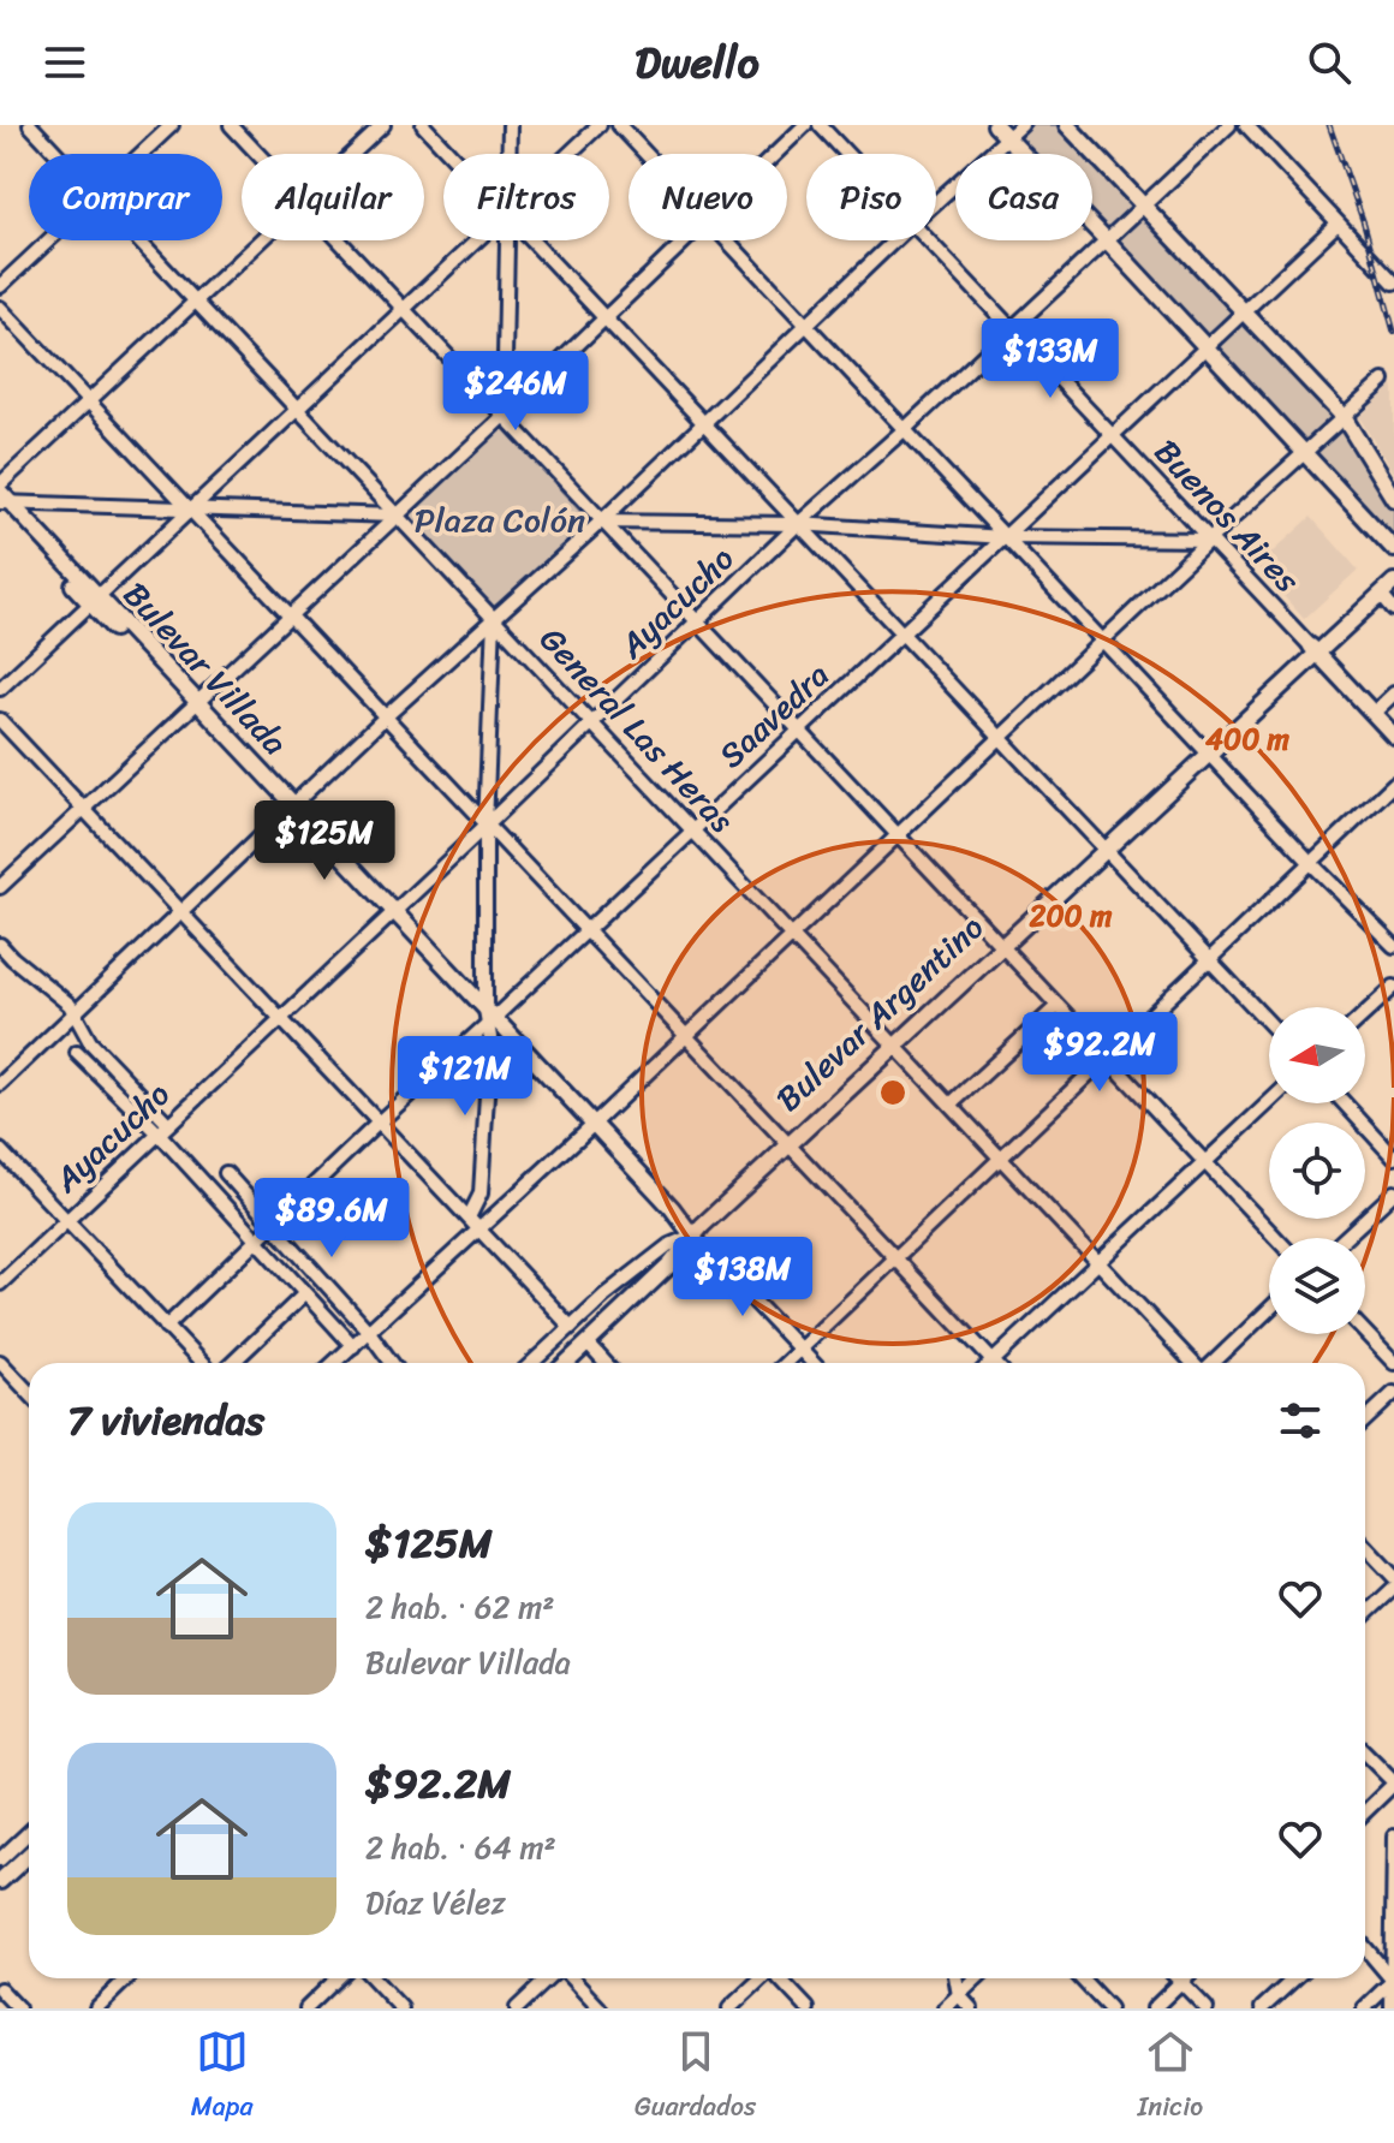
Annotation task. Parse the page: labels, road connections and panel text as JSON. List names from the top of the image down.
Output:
{
  "streets": {
    "main road": ["Buenos Aires", "Bulevar Villada", "Bulevar Argentino"],
    "street": ["Ayacucho", "Saavedra", "General Las Heras"]
  },
  "crossings": [
    ["Buenos Aires", "Ayacucho"],
    ["Buenos Aires", "Saavedra"],
    ["Buenos Aires", "Bulevar Argentino"],
    ["Ayacucho", "Bulevar Villada"],
    ["Ayacucho", "General Las Heras"],
    ["Bulevar Villada", "Saavedra"],
    ["Bulevar Villada", "Bulevar Argentino"],
    ["Saavedra", "General Las Heras"],
    ["General Las Heras", "Bulevar Argentino"]
  ],
  "parks": ["Plaza Colón"],
  "north": "left",
  "page": {
    "header": "Dwello",
    "chip": [
      "Comprar",
      "Alquilar",
      "Filtros",
      "Nuevo",
      "Piso",
      "Casa"
    ],
    "price": [
      "$133M",
      "$246M",
      "$125M",
      "$92.2M",
      "$121M",
      "$89.6M",
      "$138M"
    ],
    "heading": "7 viviendas",
    "list": [
      {
        "name": "$125M",
        "note": "2 hab. · 62 m² · Bulevar Villada"
      },
      {
        "name": "$92.2M",
        "note": "2 hab. · 64 m² · Díaz Vélez"
      }
    ],
    "tabs": ["Mapa", "Guardados", "Inicio"]
  },
  "rings": ["400 m", "200 m"]
}
